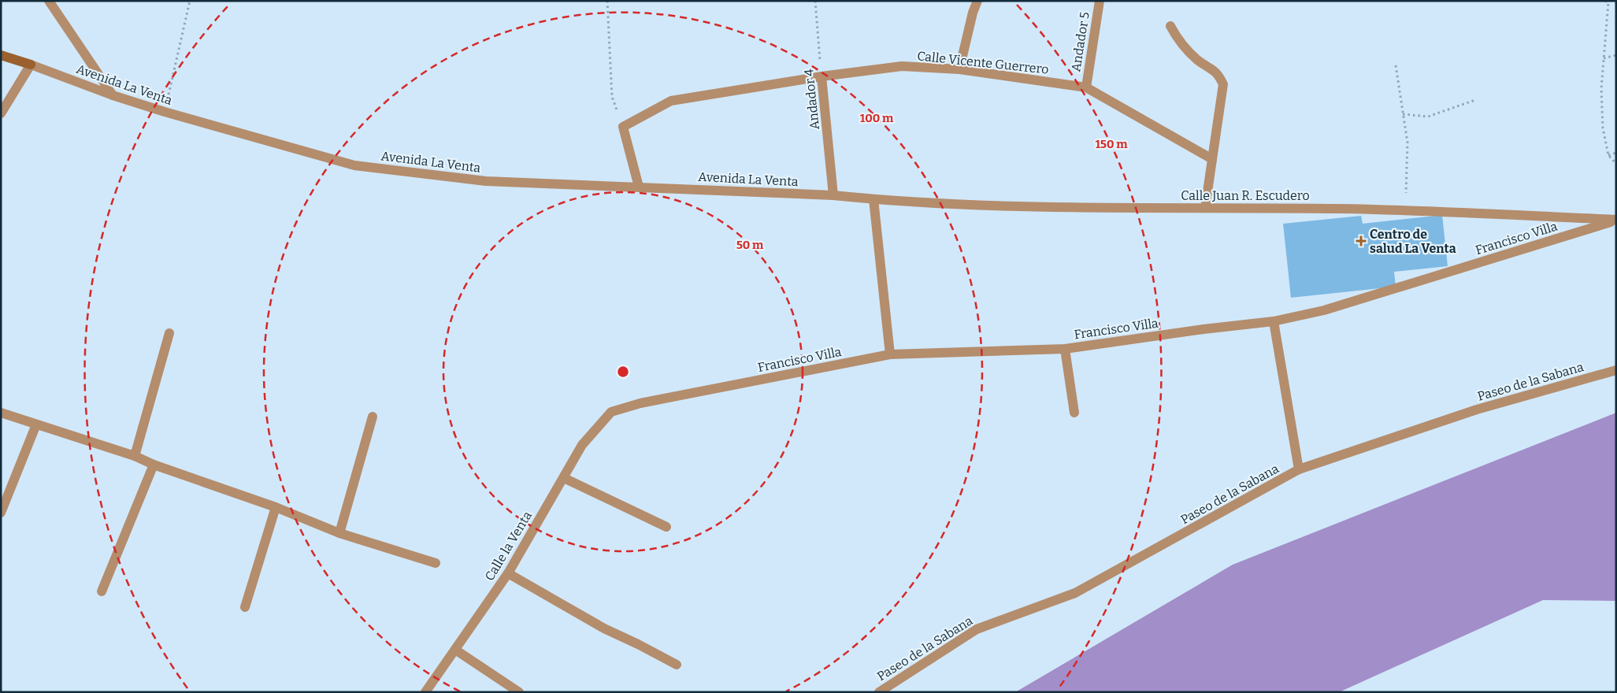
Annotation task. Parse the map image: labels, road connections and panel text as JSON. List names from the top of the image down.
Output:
{
  "streets": {
    "main road": ["Avenida La Venta"],
    "street": [
      "Andador 5",
      "Calle Vicente Guerrero",
      "Andador 4",
      "Calle Juan R. Escudero",
      "Francisco Villa",
      "Paseo de la Sabana",
      "Calle la Venta"
    ]
  },
  "crossings": [
    ["Andador 5", "Calle Vicente Guerrero"],
    ["Calle Vicente Guerrero", "Andador 4"],
    ["Avenida La Venta", "Andador 4"],
    ["Avenida La Venta", "Calle Juan R. Escudero"],
    ["Calle Juan R. Escudero", "Francisco Villa"],
    ["Francisco Villa", "Calle la Venta"]
  ],
  "places": {
    "health": ["Centro de salud La Venta"]
  },
  "rings": ["100 m", "150 m", "50 m"]
}
